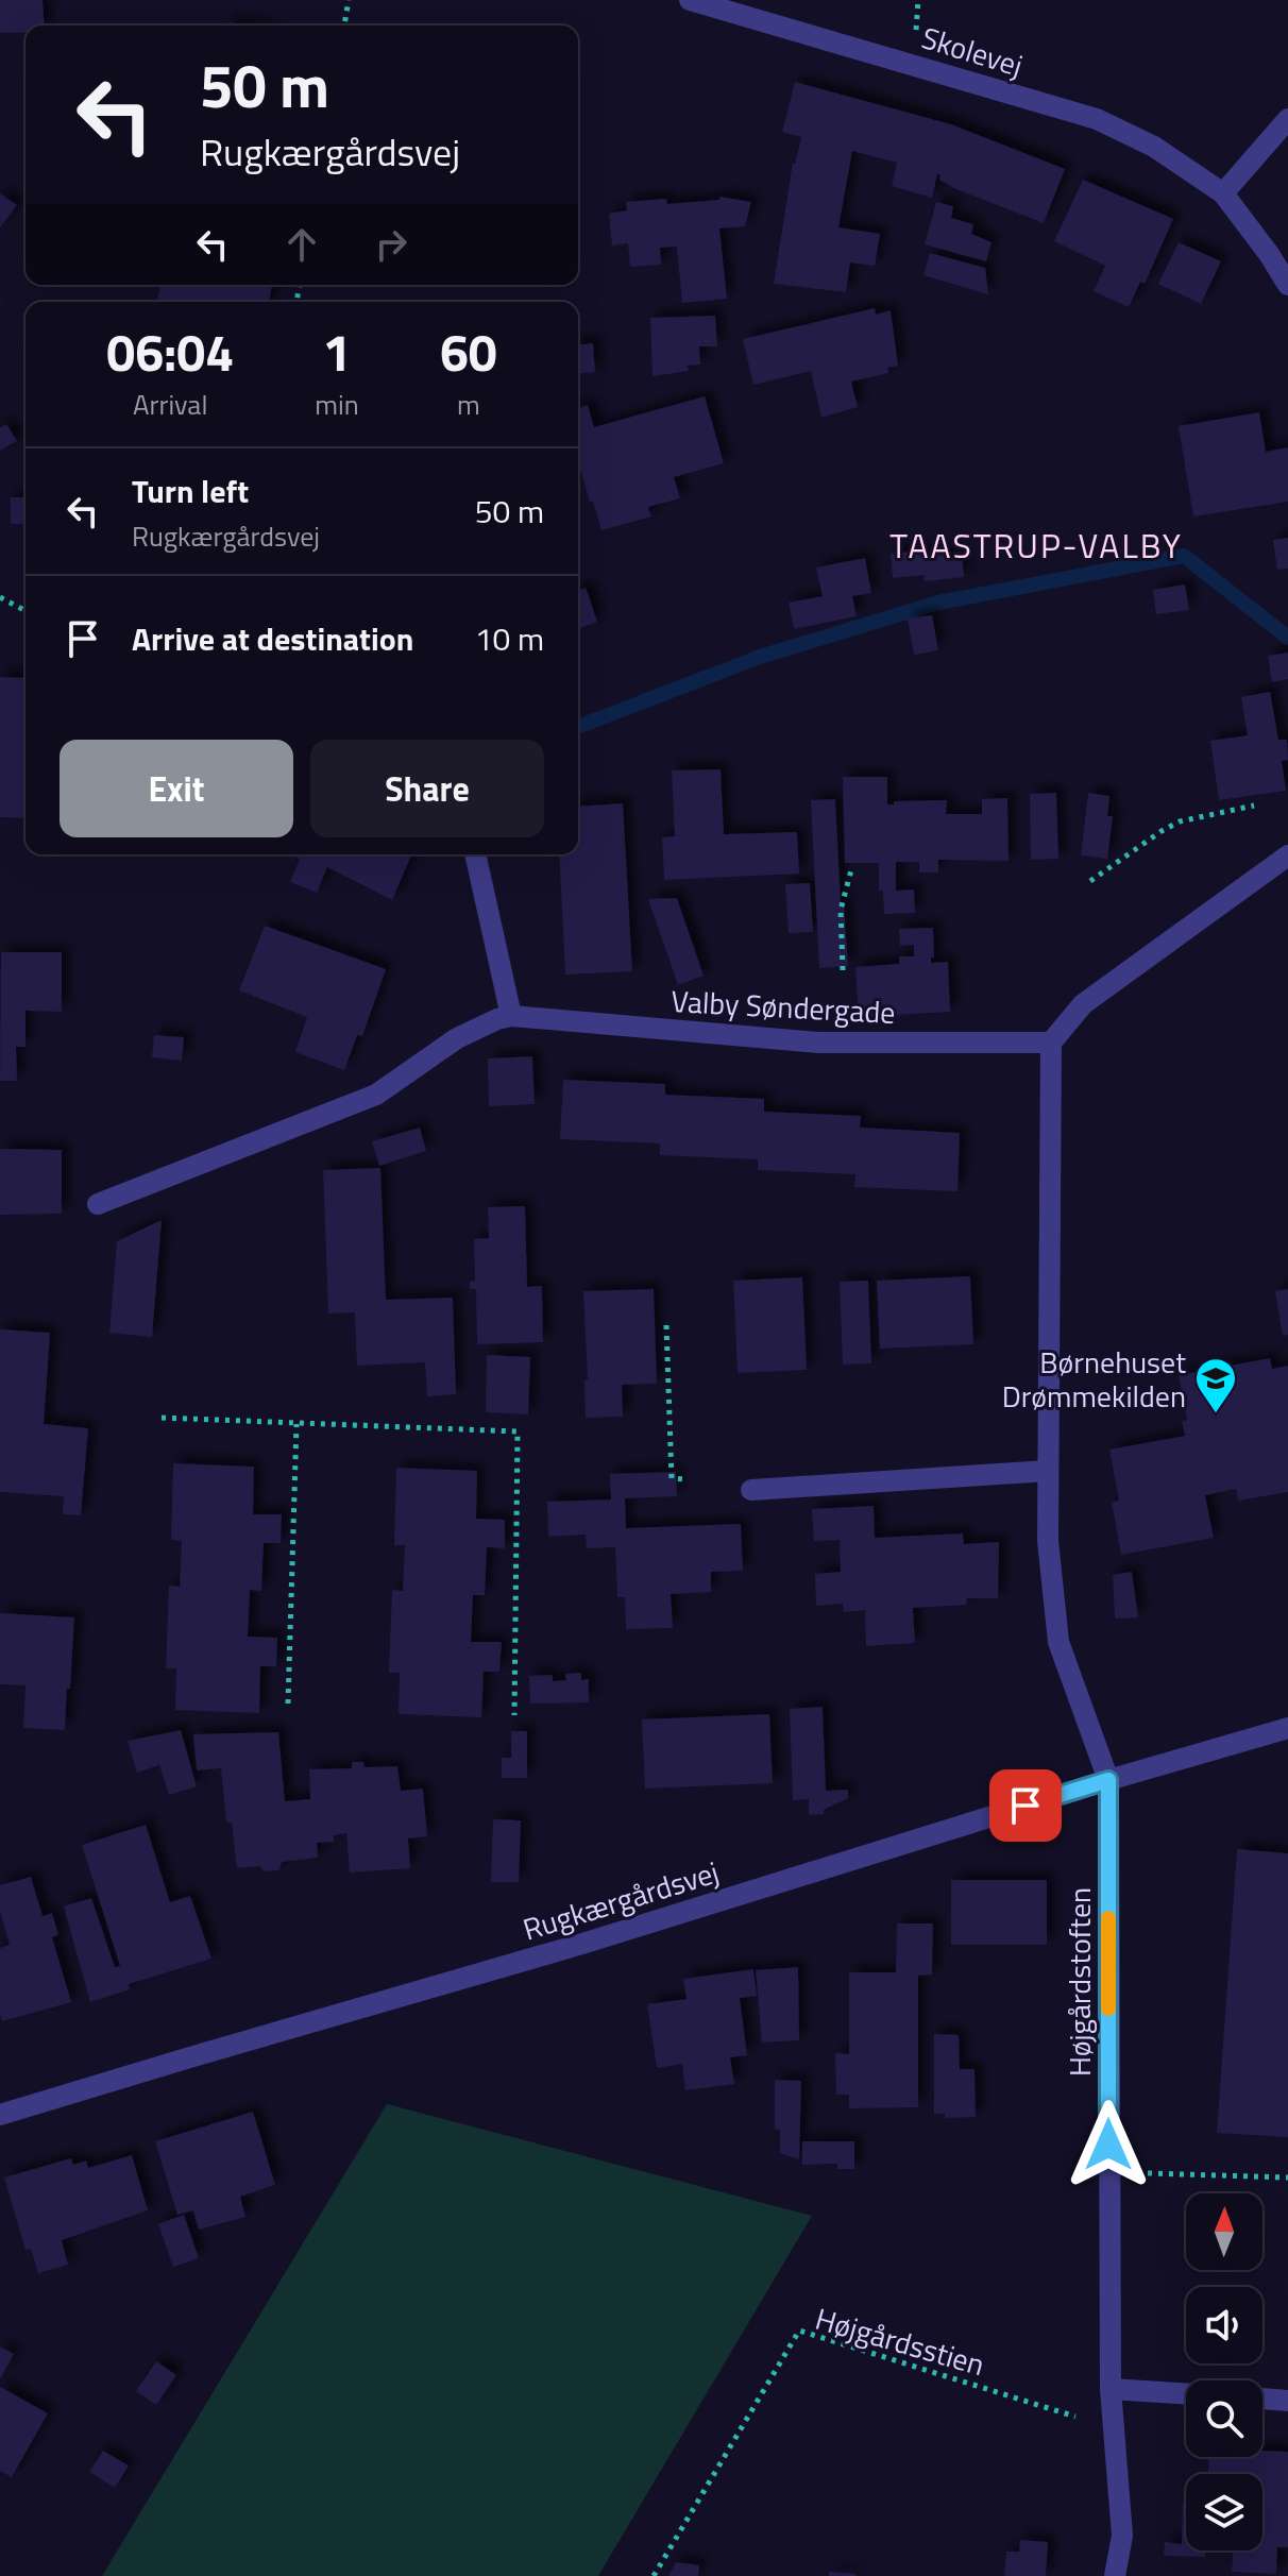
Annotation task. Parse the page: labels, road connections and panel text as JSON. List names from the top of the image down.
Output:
{
  "streets": {
    "street": [
      "Skolevej",
      "Valby Søndergade",
      "Rugkærgårdsvej",
      "Højgårdstoften"
    ],
    "path": ["Højgårdsstien"]
  },
  "crossings": [
    ["Rugkærgårdsvej", "Højgårdstoften"],
    ["Højgårdstoften", "Højgårdsstien"]
  ],
  "districts": ["TAASTRUP-VALBY"],
  "places": {
    "school or university": ["Børnehuset Drømmekilden"]
  },
  "north": "top",
  "page": {
    "turn": ["50 m", "Rugkærgårdsvej"],
    "eta": [
      "06:04",
      "Arrival",
      "1",
      "min",
      "60",
      "m"
    ],
    "list": [
      {
        "name": "Turn left",
        "note": "Rugkærgårdsvej",
        "value": "50 m"
      },
      {
        "name": "Arrive at destination",
        "value": "10 m"
      }
    ],
    "buttons": ["Exit", "Share"]
  }
}
